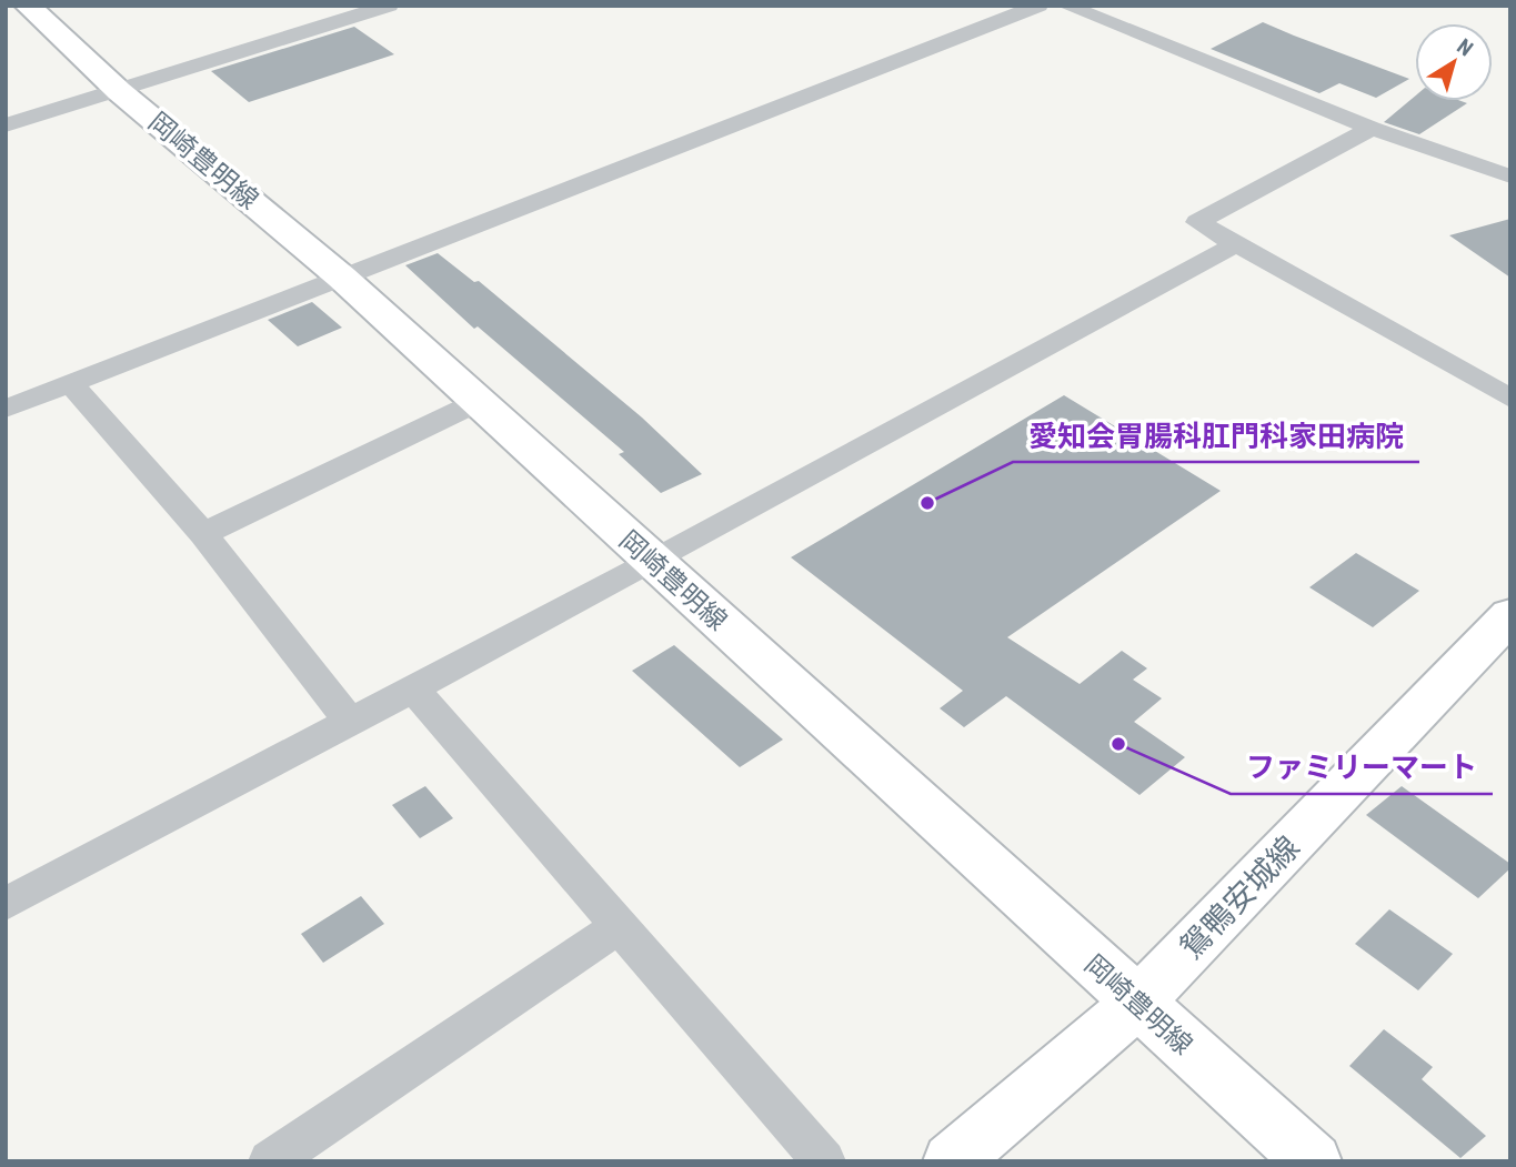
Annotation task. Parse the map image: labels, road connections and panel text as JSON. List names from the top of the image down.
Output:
{
  "streets": {
    "main road": ["岡崎豊明線", "鴛鴨安城線"]
  },
  "crossings": [
    ["岡崎豊明線", "鴛鴨安城線"]
  ],
  "places": ["愛知会胃腸科肛門科家田病院", "ファミリーマート"],
  "north": "top right"
}
